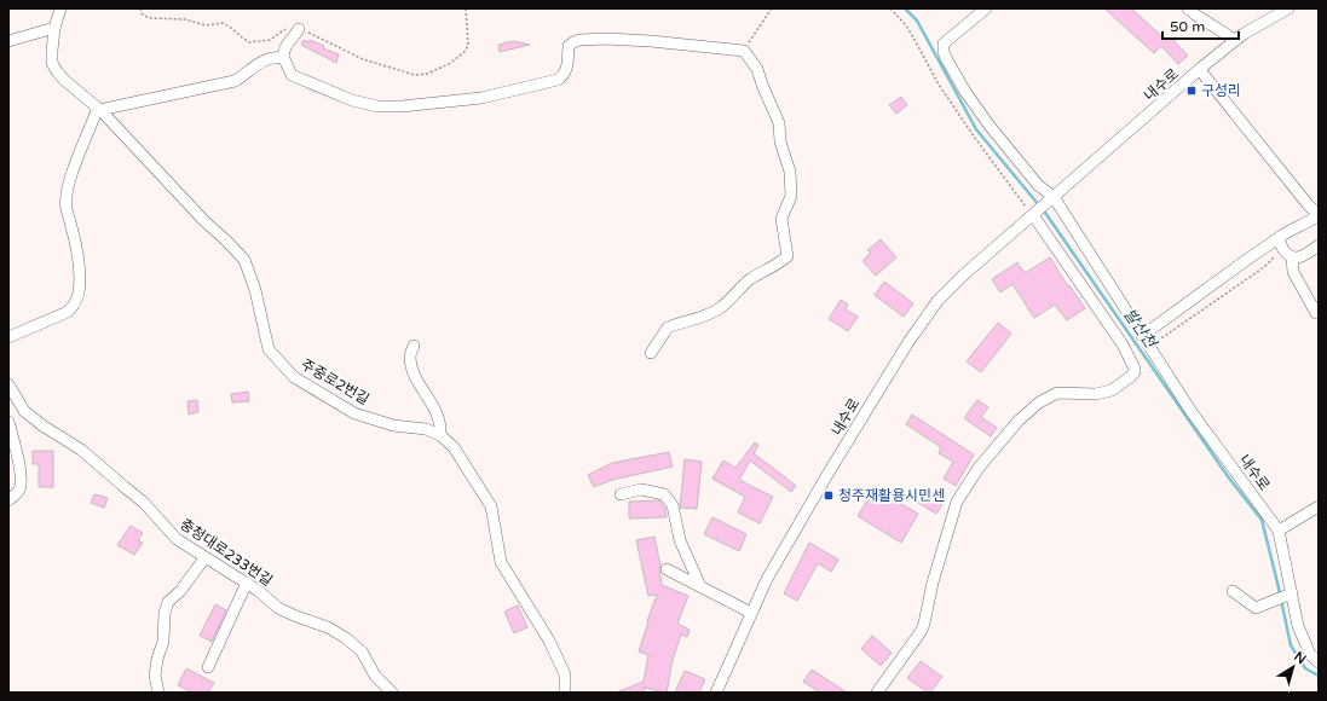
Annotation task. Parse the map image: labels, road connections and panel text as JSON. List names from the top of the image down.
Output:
{
  "streets": {
    "street": ["내수로", "주중로2번길", "충청대로233번길"]
  },
  "water": ["발산천"],
  "places": {
    "transit": ["구성리", "청주재활용시민센"]
  },
  "scale_bar": "50 m",
  "north": "top right"
}
